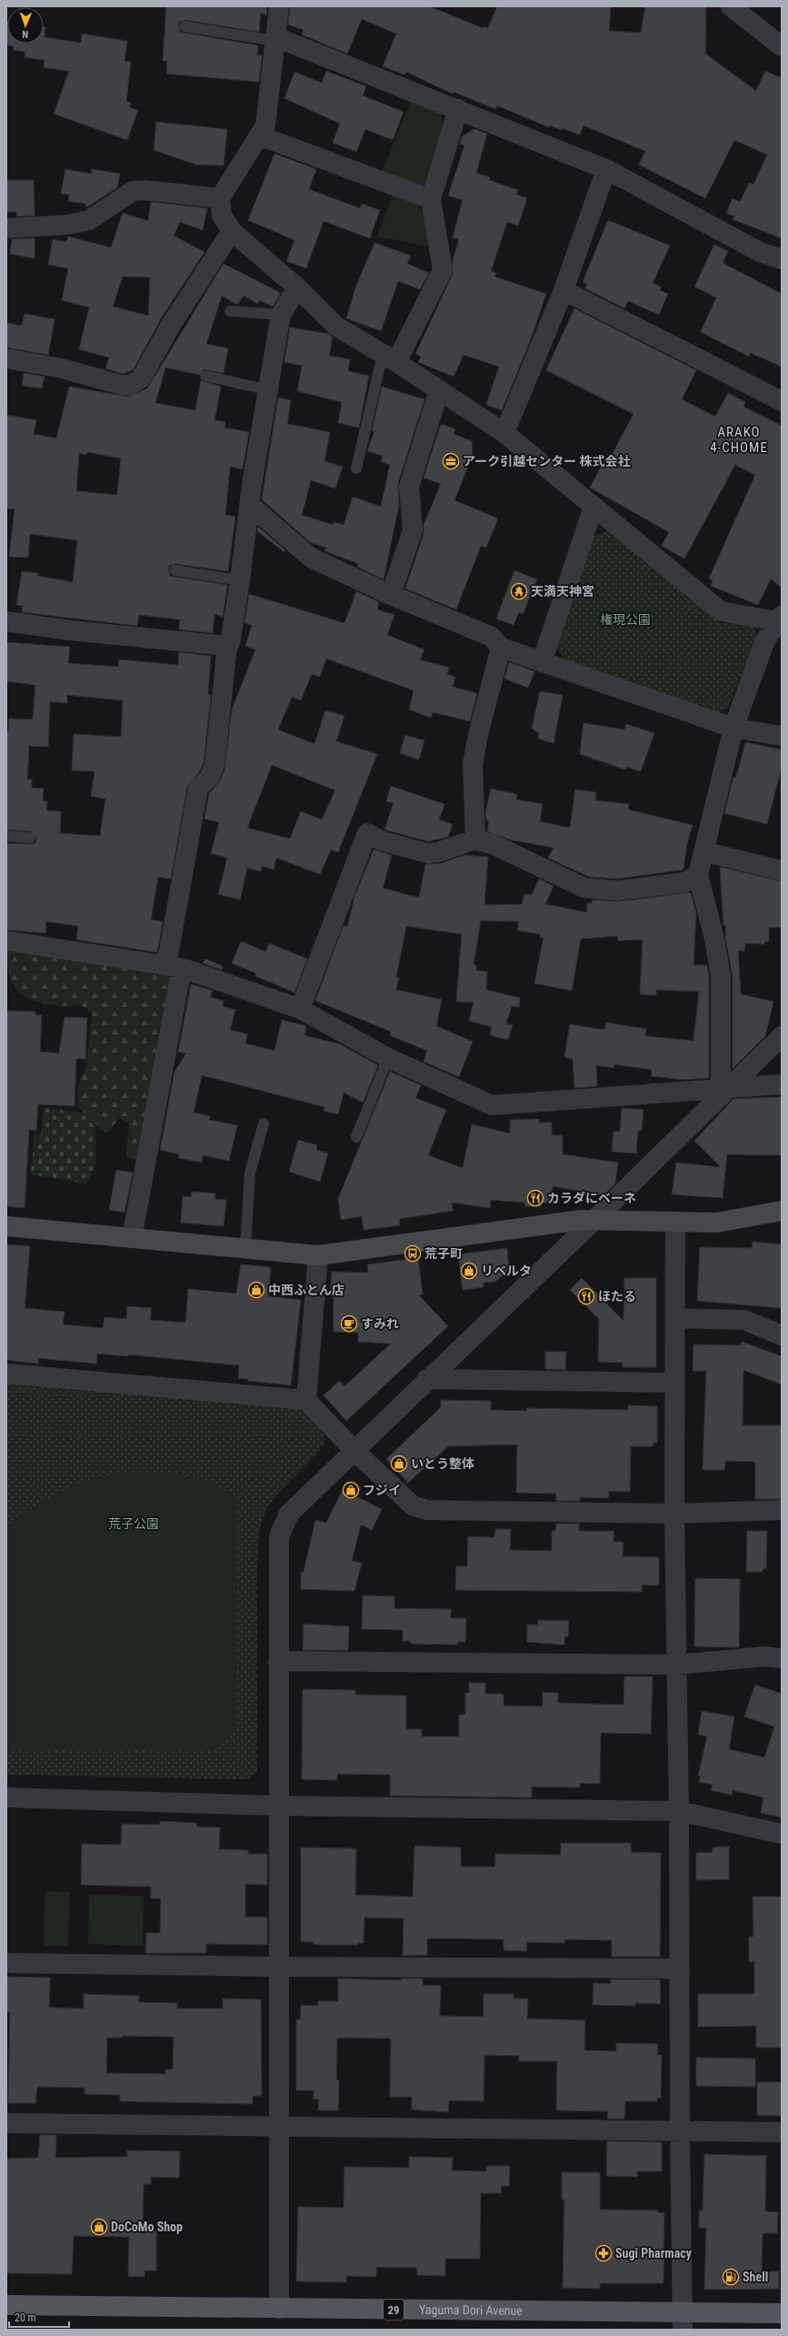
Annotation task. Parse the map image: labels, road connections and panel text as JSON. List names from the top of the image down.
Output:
{
  "streets": {
    "main road": ["29", "Yaguma Dori Avenue"]
  },
  "districts": ["ARAKO 4-CHOME"],
  "parks": ["権現公園", "荒子公園"],
  "places": {
    "office": ["アーク引越センター 株式会社"],
    "temple": ["天満天神宮"],
    "restaurant": ["カラダにベーネ", "ほたる"],
    "bus stop": ["荒子町"],
    "shop": [
      "リベルタ",
      "中西ふとん店",
      "いとう整体",
      "フジイ",
      "DoCoMo Shop"
    ],
    "cafe": ["すみれ"],
    "pharmacy": ["Sugi Pharmacy"],
    "fuel station": ["Shell"]
  },
  "scale_bar": "20 m",
  "north": "bottom"
}
